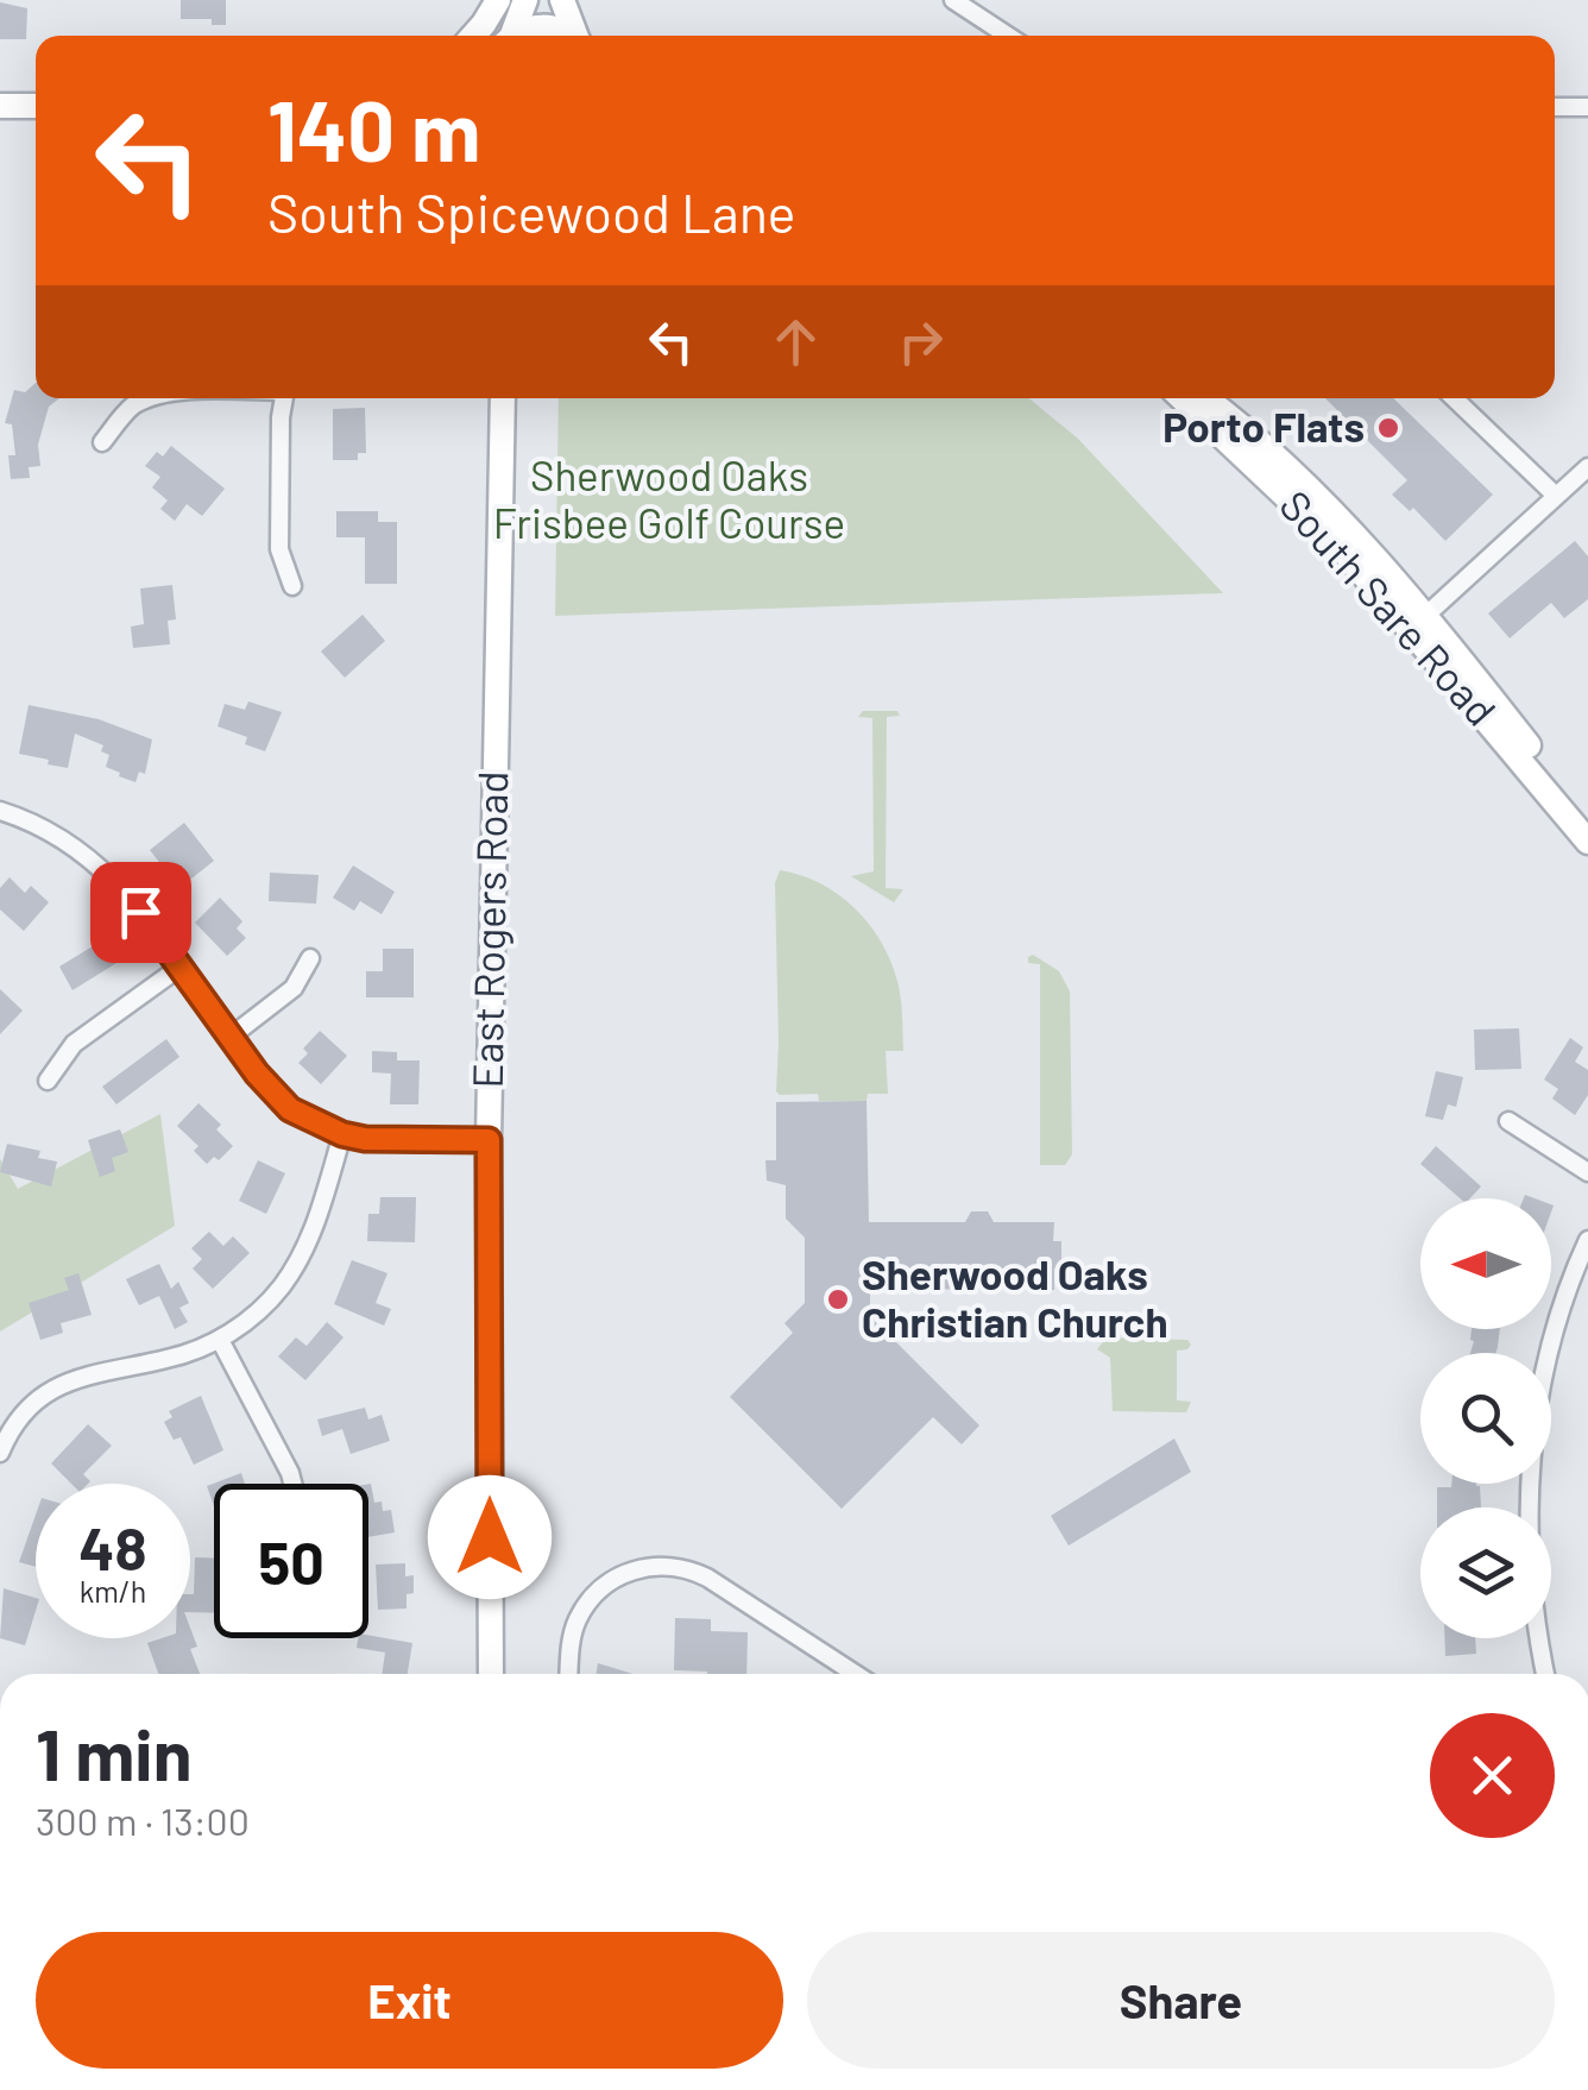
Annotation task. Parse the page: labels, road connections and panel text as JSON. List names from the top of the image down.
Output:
{
  "streets": {
    "main road": ["South Sare Road", "East Rogers Road"]
  },
  "parks": ["Sherwood Oaks Frisbee Golf Course"],
  "places": ["Porto Flats", "Sherwood Oaks Christian Church"],
  "north": "left",
  "page": {
    "turn": ["140 m", "South Spicewood Lane"],
    "speed": "48 km/h",
    "limit": "50",
    "heading": ["1 min", "300 m · 13:00"],
    "buttons": ["Exit", "Share"]
  }
}
